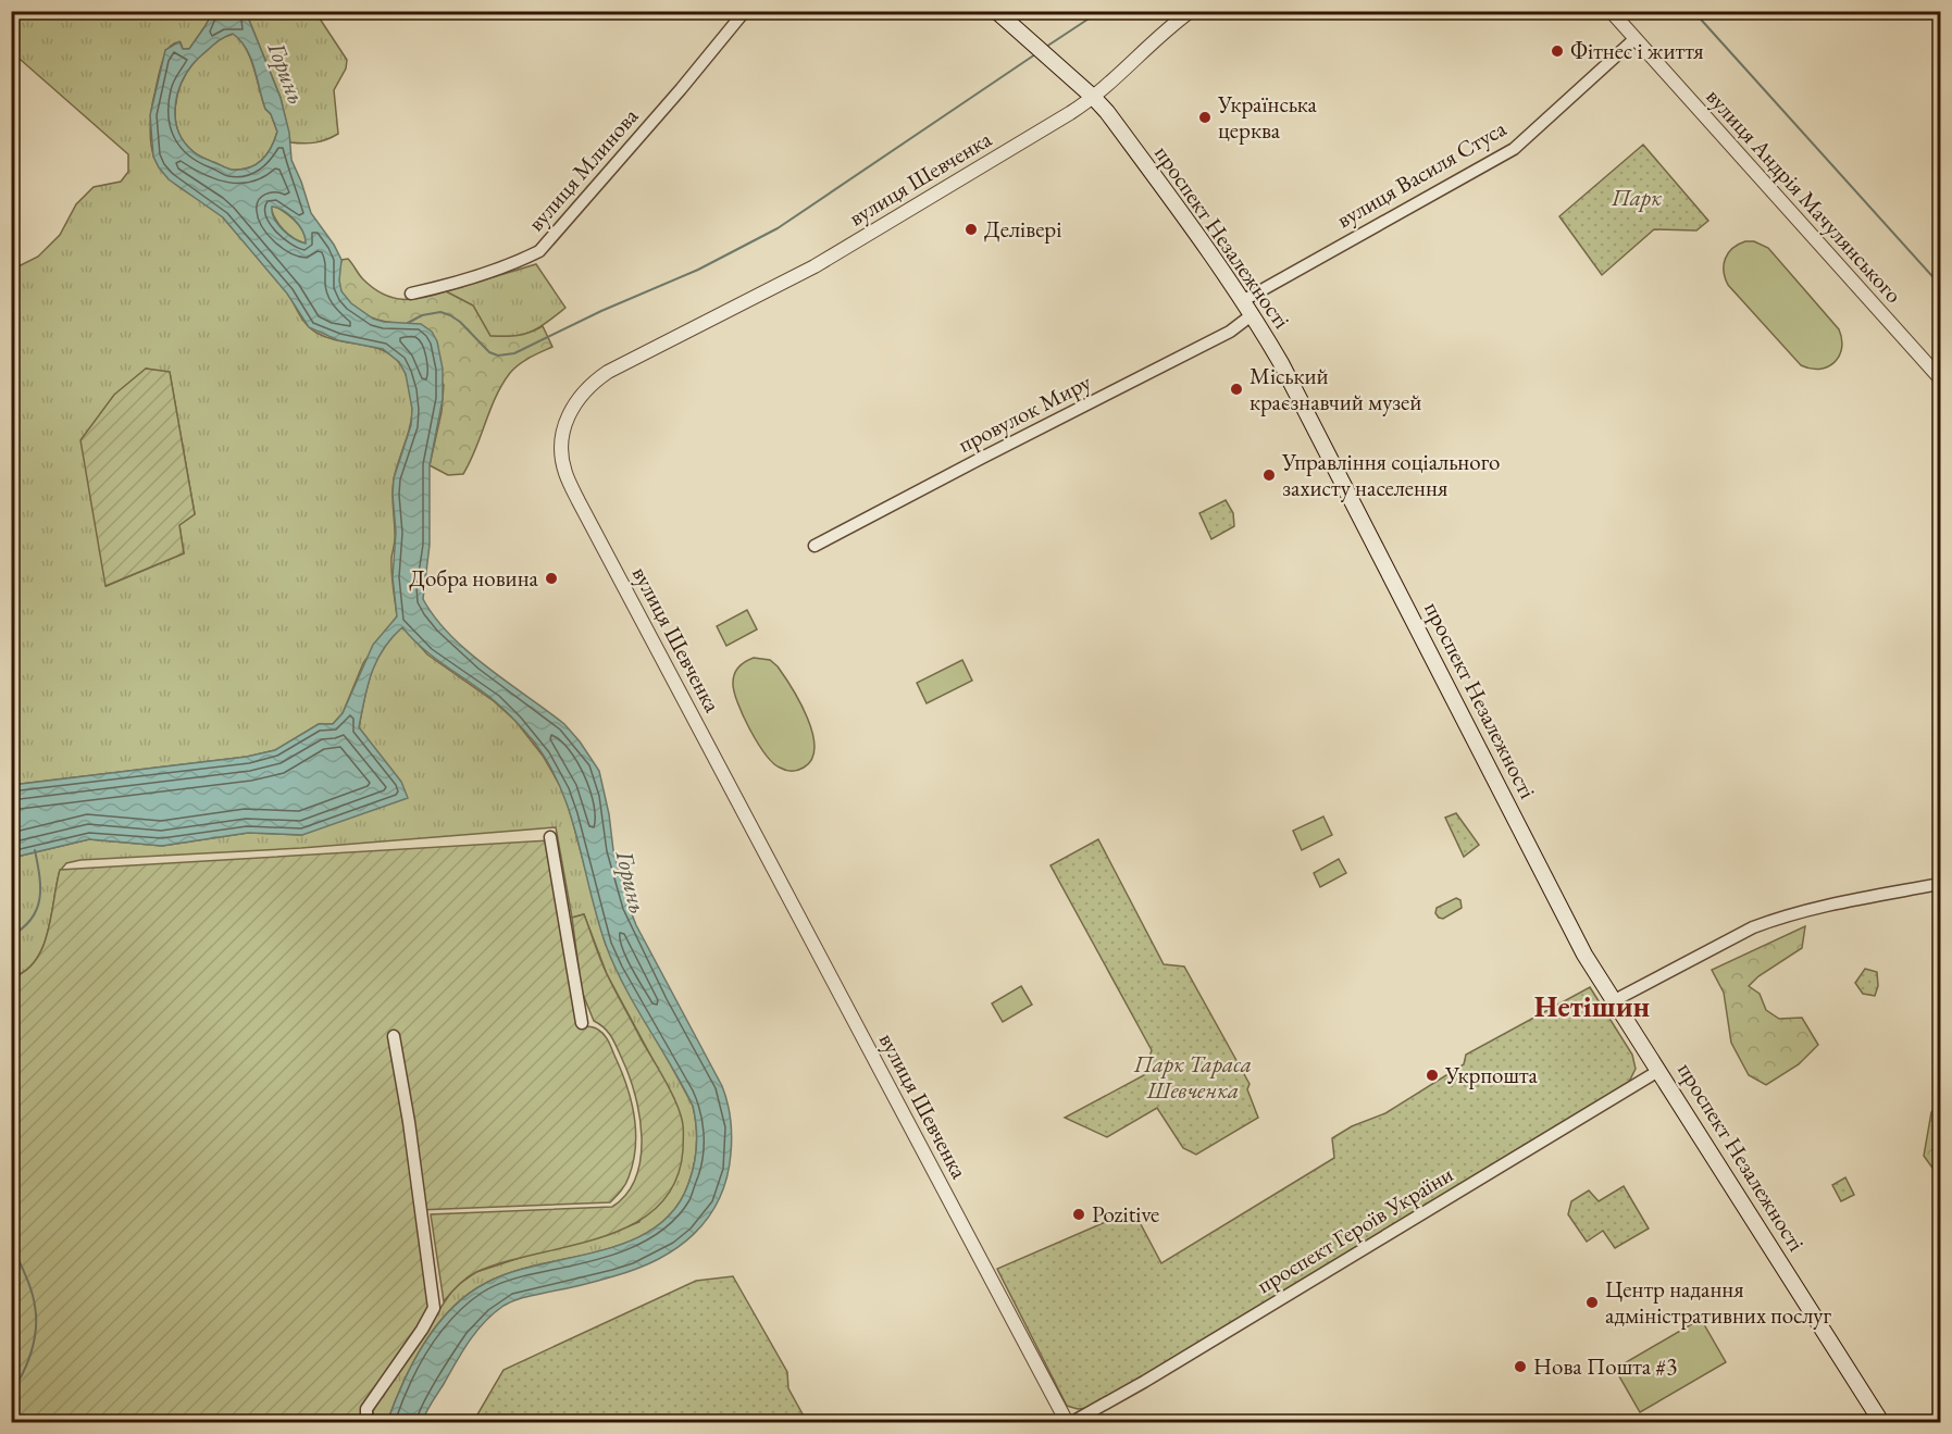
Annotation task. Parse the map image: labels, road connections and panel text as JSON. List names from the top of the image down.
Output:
{
  "streets": {
    "main road": ["проспект Незалежності"],
    "street": [
      "вулиця Млинова",
      "вулиця Василя Стуса",
      "вулиця Шевченка",
      "вулиця Андрія Мачулянського",
      "провулок Миру",
      "проспект Героїв України"
    ]
  },
  "crossings": [
    ["вулиця Василя Стуса", "вулиця Андрія Мачулянського"],
    ["вулиця Василя Стуса", "проспект Незалежності"],
    ["вулиця Шевченка", "проспект Незалежності"],
    ["проспект Незалежності", "провулок Миру"],
    ["проспект Незалежності", "проспект Героїв України"]
  ],
  "districts": ["Нетішин"],
  "water": ["Горинь"],
  "parks": ["Парк", "Парк Тараса Шевченка"],
  "places": [
    "Фітнес і життя",
    "Українська церква",
    "Делівері",
    "Міський краєзнавчий музей",
    "Управління соціального захисту населення",
    "Добра новина",
    "Укрпошта",
    "Pozitive",
    "Центр надання адміністративних послуг",
    "Нова Пошта #3"
  ]
}
